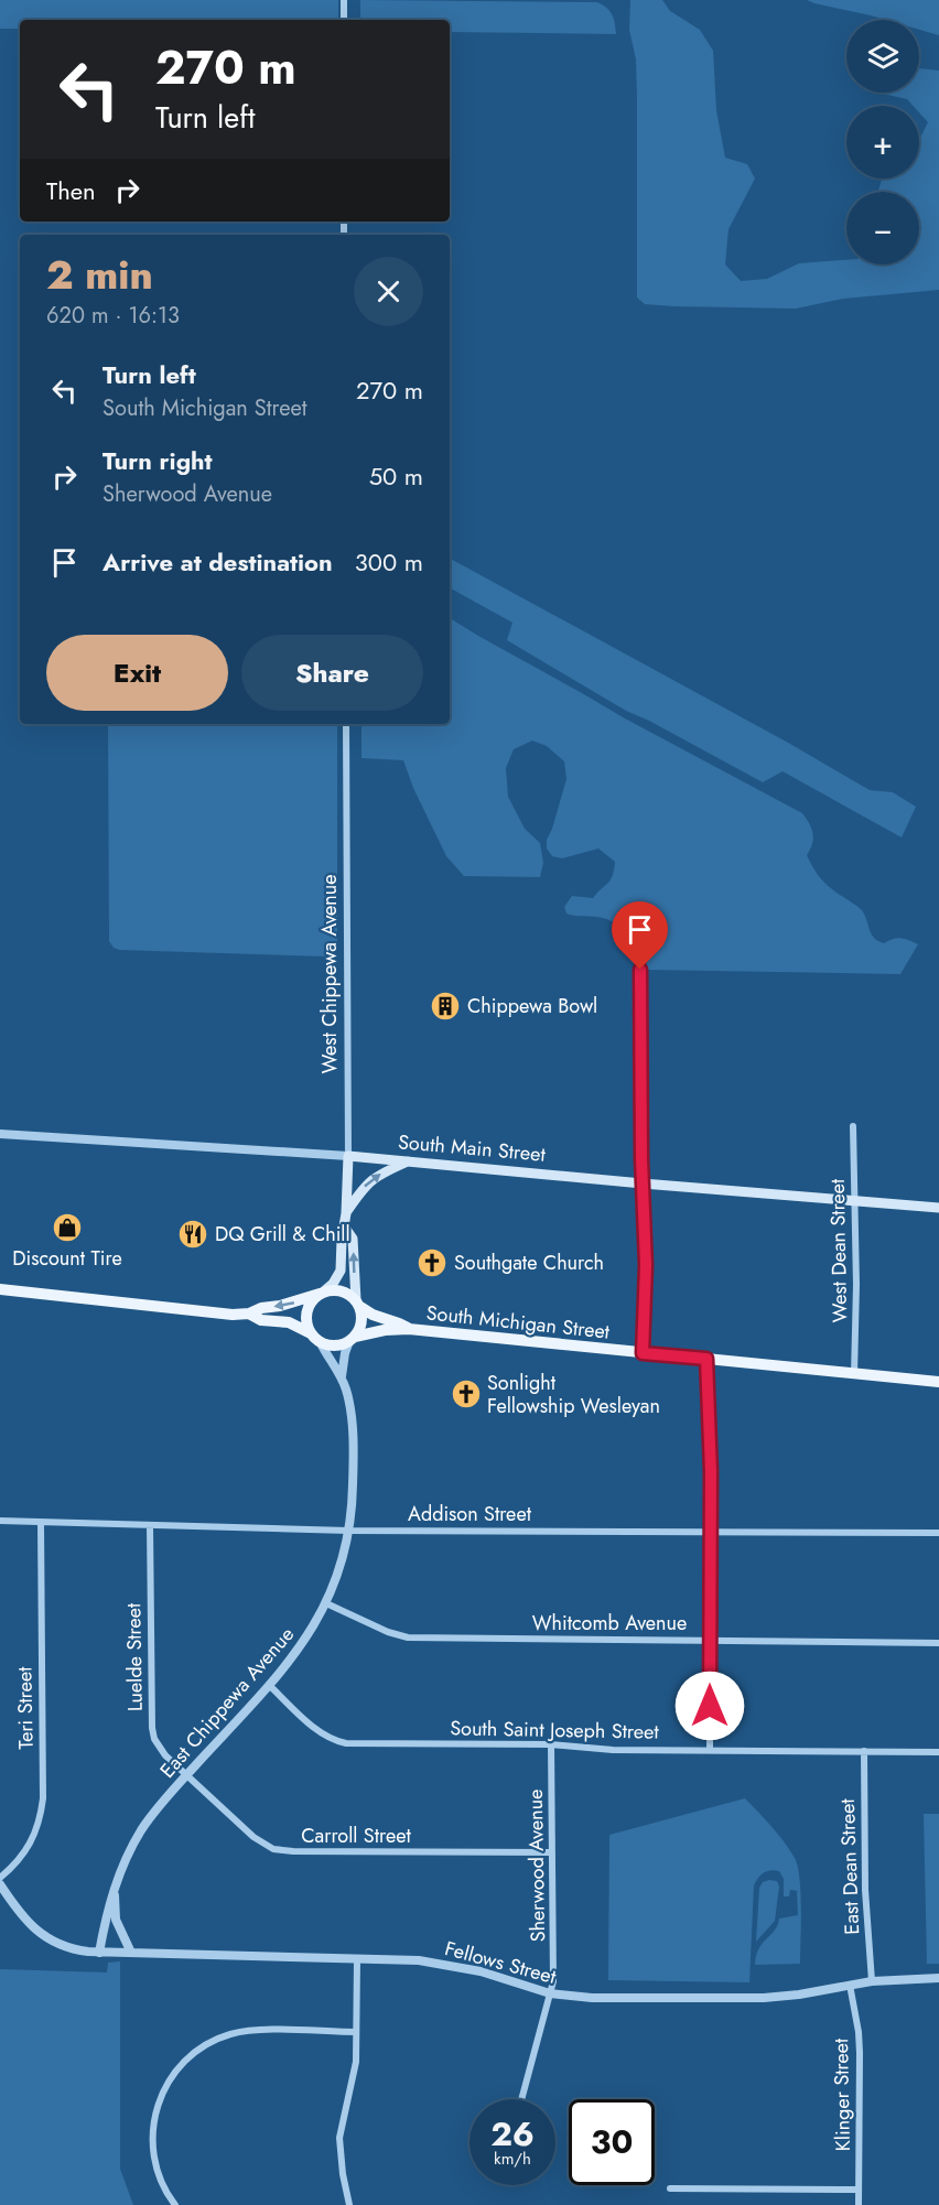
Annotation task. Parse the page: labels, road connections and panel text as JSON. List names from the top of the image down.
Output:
{
  "streets": {
    "main road": ["West Chippewa Avenue", "South Main Street", "South Michigan Street"],
    "street": [
      "West Dean Street",
      "Addison Street",
      "Whitcomb Avenue",
      "Luelde Street",
      "East Chippewa Avenue",
      "Teri Street",
      "South Saint Joseph Street",
      "Carroll Street",
      "Sherwood Avenue",
      "East Dean Street",
      "Fellows Street",
      "Klinger Street"
    ]
  },
  "crossings": [
    ["West Chippewa Avenue", "South Main Street"],
    ["West Chippewa Avenue", "South Michigan Street"],
    ["West Chippewa Avenue", "East Chippewa Avenue"],
    ["South Main Street", "West Dean Street"],
    ["West Dean Street", "South Michigan Street"],
    ["South Michigan Street", "East Chippewa Avenue"],
    ["Addison Street", "Luelde Street"],
    ["Addison Street", "East Chippewa Avenue"],
    ["Addison Street", "Teri Street"],
    ["Whitcomb Avenue", "East Chippewa Avenue"],
    ["Luelde Street", "East Chippewa Avenue"],
    ["Luelde Street", "Carroll Street"],
    ["East Chippewa Avenue", "South Saint Joseph Street"],
    ["East Chippewa Avenue", "Carroll Street"],
    ["East Chippewa Avenue", "Fellows Street"],
    ["South Saint Joseph Street", "Sherwood Avenue"],
    ["South Saint Joseph Street", "East Dean Street"],
    ["Carroll Street", "Sherwood Avenue"],
    ["Sherwood Avenue", "Fellows Street"],
    ["East Dean Street", "Fellows Street"],
    ["Fellows Street", "Klinger Street"]
  ],
  "places": {
    "building": ["Chippewa Bowl"],
    "shop": ["Discount Tire"],
    "restaurant": ["DQ Grill & Chill"],
    "church": ["Southgate Church", "Sonlight Fellowship Wesleyan"]
  },
  "page": {
    "map_buttons": ["+", "−"],
    "turn": ["270 m", "Turn left"],
    "then": "Then",
    "heading": ["2 min", "620 m · 16:13"],
    "list": [
      {
        "name": "Turn left",
        "note": "South Michigan Street",
        "value": "270 m"
      },
      {
        "name": "Turn right",
        "note": "Sherwood Avenue",
        "value": "50 m"
      },
      {
        "name": "Arrive at destination",
        "value": "300 m"
      }
    ],
    "buttons": ["Exit", "Share"],
    "speed": "26 km/h",
    "limit": "30"
  }
}
